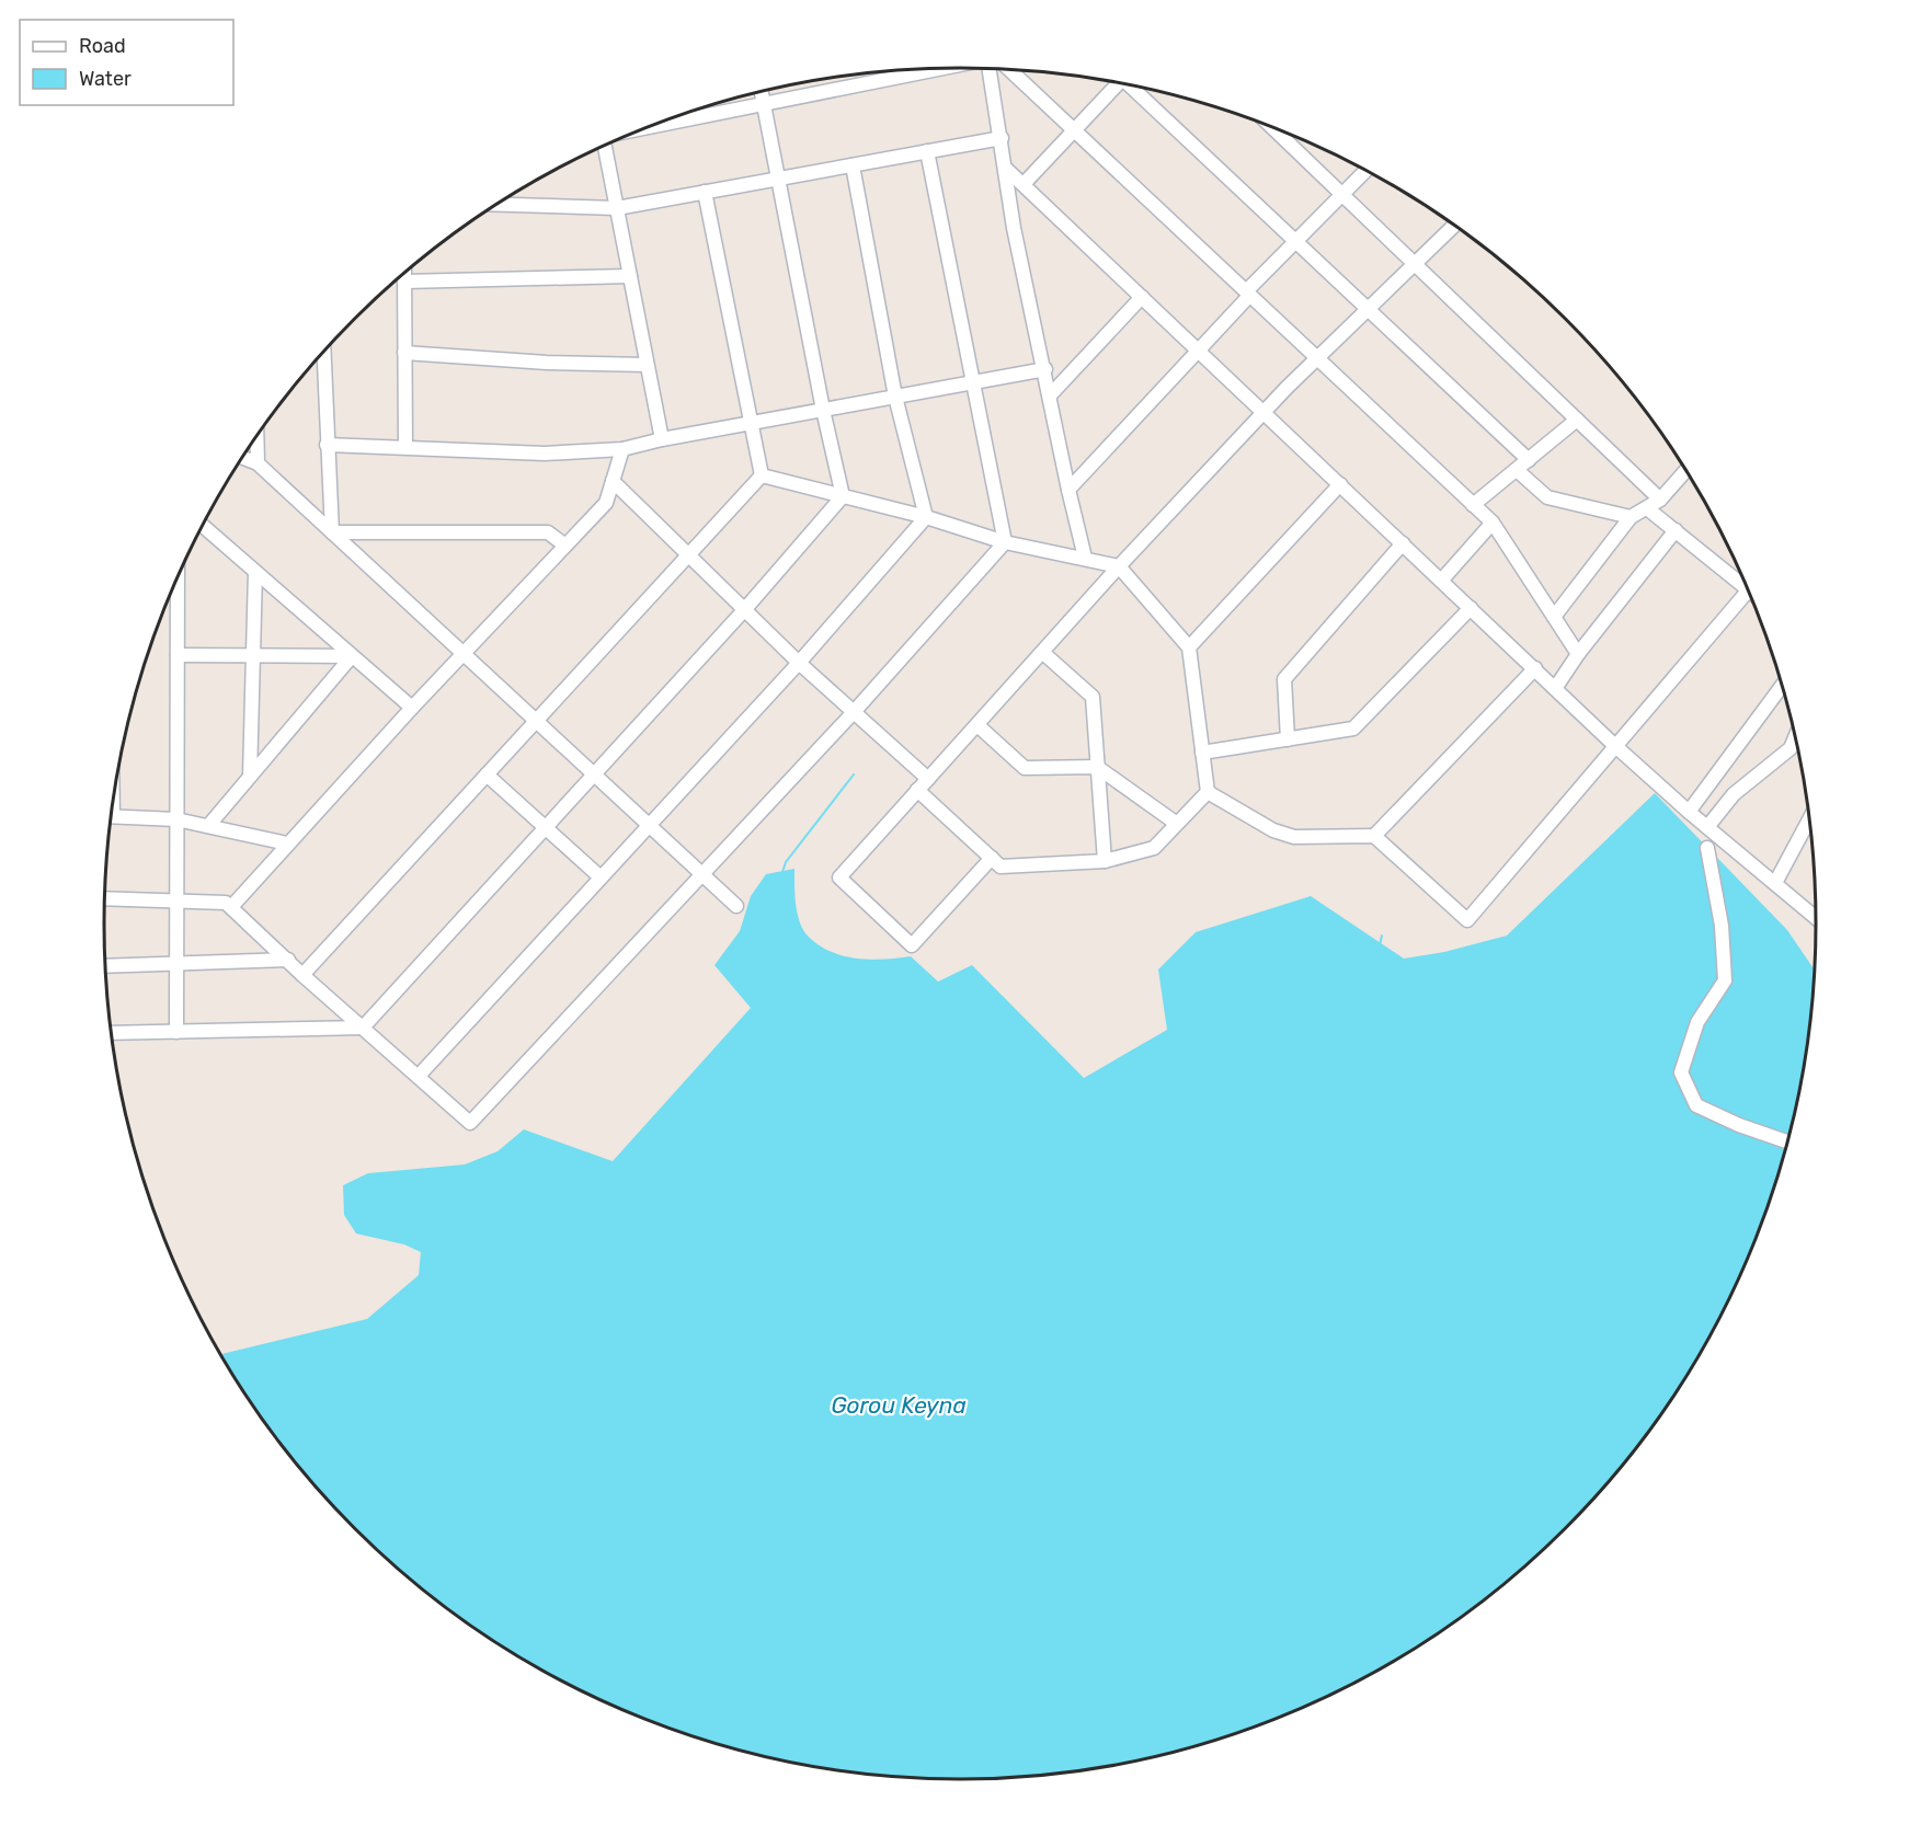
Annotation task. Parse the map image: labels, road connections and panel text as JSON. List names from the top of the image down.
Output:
{
  "water": ["Gorou Keyna"],
  "legend": ["Road", "Water"]
}
